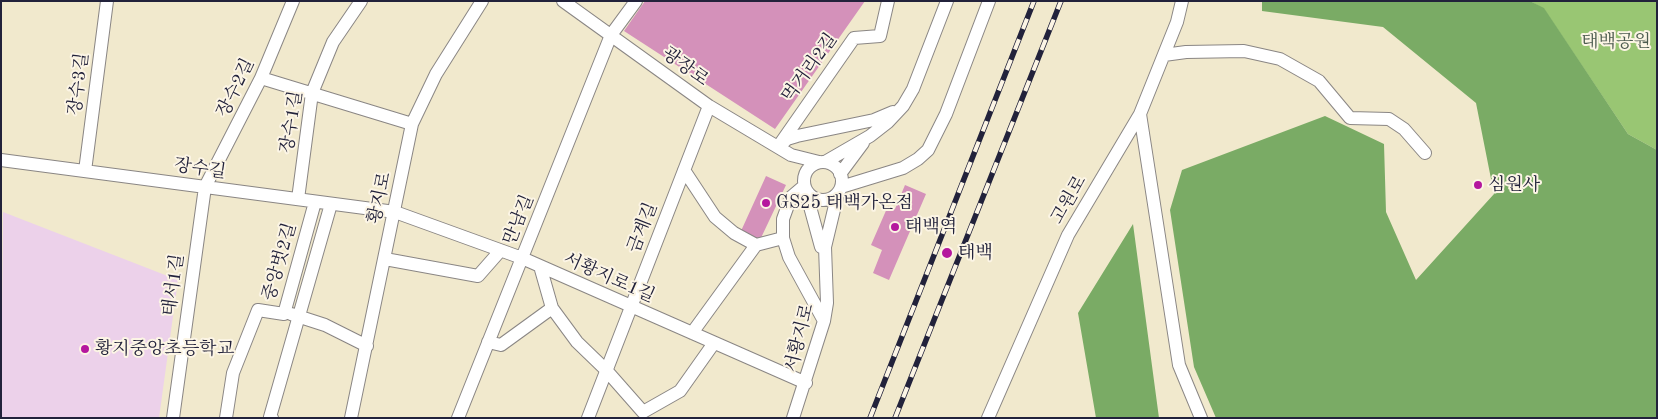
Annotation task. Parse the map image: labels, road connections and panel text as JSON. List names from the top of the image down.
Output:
{
  "streets": {
    "street": [
      "광장로",
      "먹거리2길",
      "장수3길",
      "장수2길",
      "장수1길",
      "장수길",
      "황지로",
      "고원로",
      "만남길",
      "금계길",
      "중앙벗2길",
      "서황지로1길",
      "태서1길",
      "서황지로"
    ]
  },
  "crossings": [
    ["광장로", "먹거리2길"],
    ["광장로", "만남길"],
    ["광장로", "금계길"],
    ["장수3길", "장수길"],
    ["장수2길", "장수길"],
    ["장수2길", "태서1길"],
    ["장수1길", "장수길"],
    ["장수길", "황지로"],
    ["장수길", "중앙벗2길"],
    ["장수길", "서황지로1길"],
    ["장수길", "태서1길"],
    ["황지로", "서황지로1길"],
    ["만남길", "서황지로1길"],
    ["금계길", "서황지로1길"],
    ["서황지로1길", "서황지로"]
  ],
  "parks": ["태백공원"],
  "places": [
    "심원사",
    "GS25 태백가온점",
    "태백역",
    "태백",
    "황지중앙초등학교"
  ]
}
